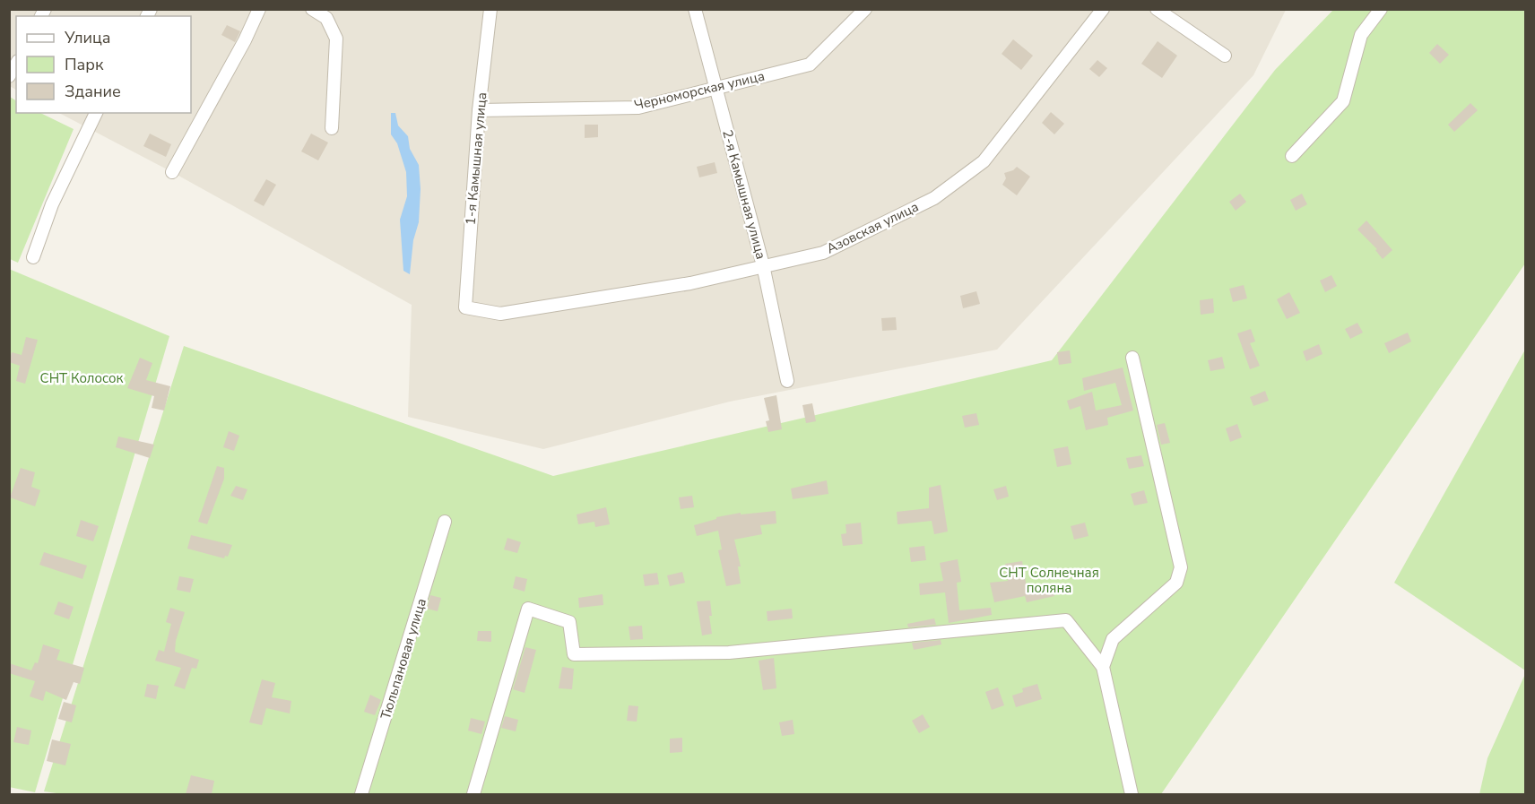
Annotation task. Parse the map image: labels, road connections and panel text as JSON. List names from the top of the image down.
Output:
{
  "streets": {
    "street": [
      "Черноморская улица",
      "1-я Камышная улица",
      "2-я Камышная улица",
      "Азовская улица",
      "Тюльпановая улица"
    ]
  },
  "crossings": [
    ["Черноморская улица", "1-я Камышная улица"],
    ["Черноморская улица", "2-я Камышная улица"],
    ["1-я Камышная улица", "Азовская улица"],
    ["2-я Камышная улица", "Азовская улица"]
  ],
  "parks": ["СНТ Колосок", "СНТ Солнечная поляна"],
  "legend": ["Улица", "Парк", "Здание"]
}
